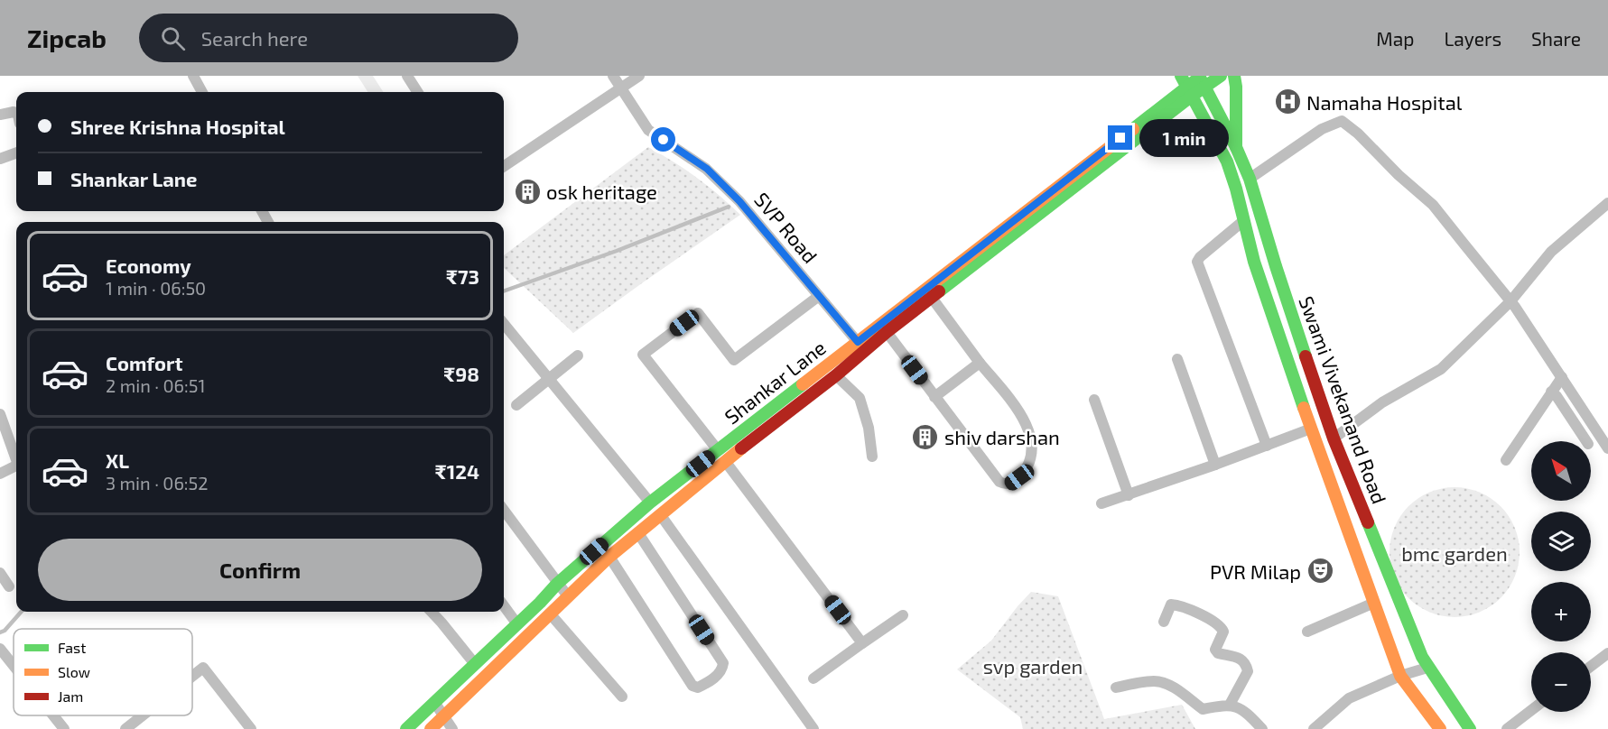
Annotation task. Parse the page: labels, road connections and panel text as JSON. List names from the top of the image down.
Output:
{
  "streets": {
    "street": ["SVP Road", "Shankar Lane", "Swami Vivekanand Road"]
  },
  "crossings": [
    ["SVP Road", "Shankar Lane"],
    ["Shankar Lane", "Swami Vivekanand Road"]
  ],
  "parks": ["bmc garden", "svp garden"],
  "places": {
    "hospital": ["Namaha Hospital"],
    "building": ["osk heritage", "shiv darshan"],
    "theatre": ["PVR Milap"]
  },
  "legend": ["Fast", "Slow", "Jam"],
  "north": "top left",
  "page": {
    "header": "Zipcab",
    "search": "Search here",
    "nav": ["Map", "Layers", "Share"],
    "banner": ["Shree Krishna Hospital", "Shankar Lane"],
    "bubble": "1 min",
    "list": [
      {
        "name": "Economy",
        "note": "1 min · 06:50",
        "value": "₹73"
      },
      {
        "name": "Comfort",
        "note": "2 min · 06:51",
        "value": "₹98"
      },
      {
        "name": "XL",
        "note": "3 min · 06:52",
        "value": "₹124"
      }
    ],
    "map_buttons": ["+", "−"],
    "buttons": "Confirm"
  }
}
